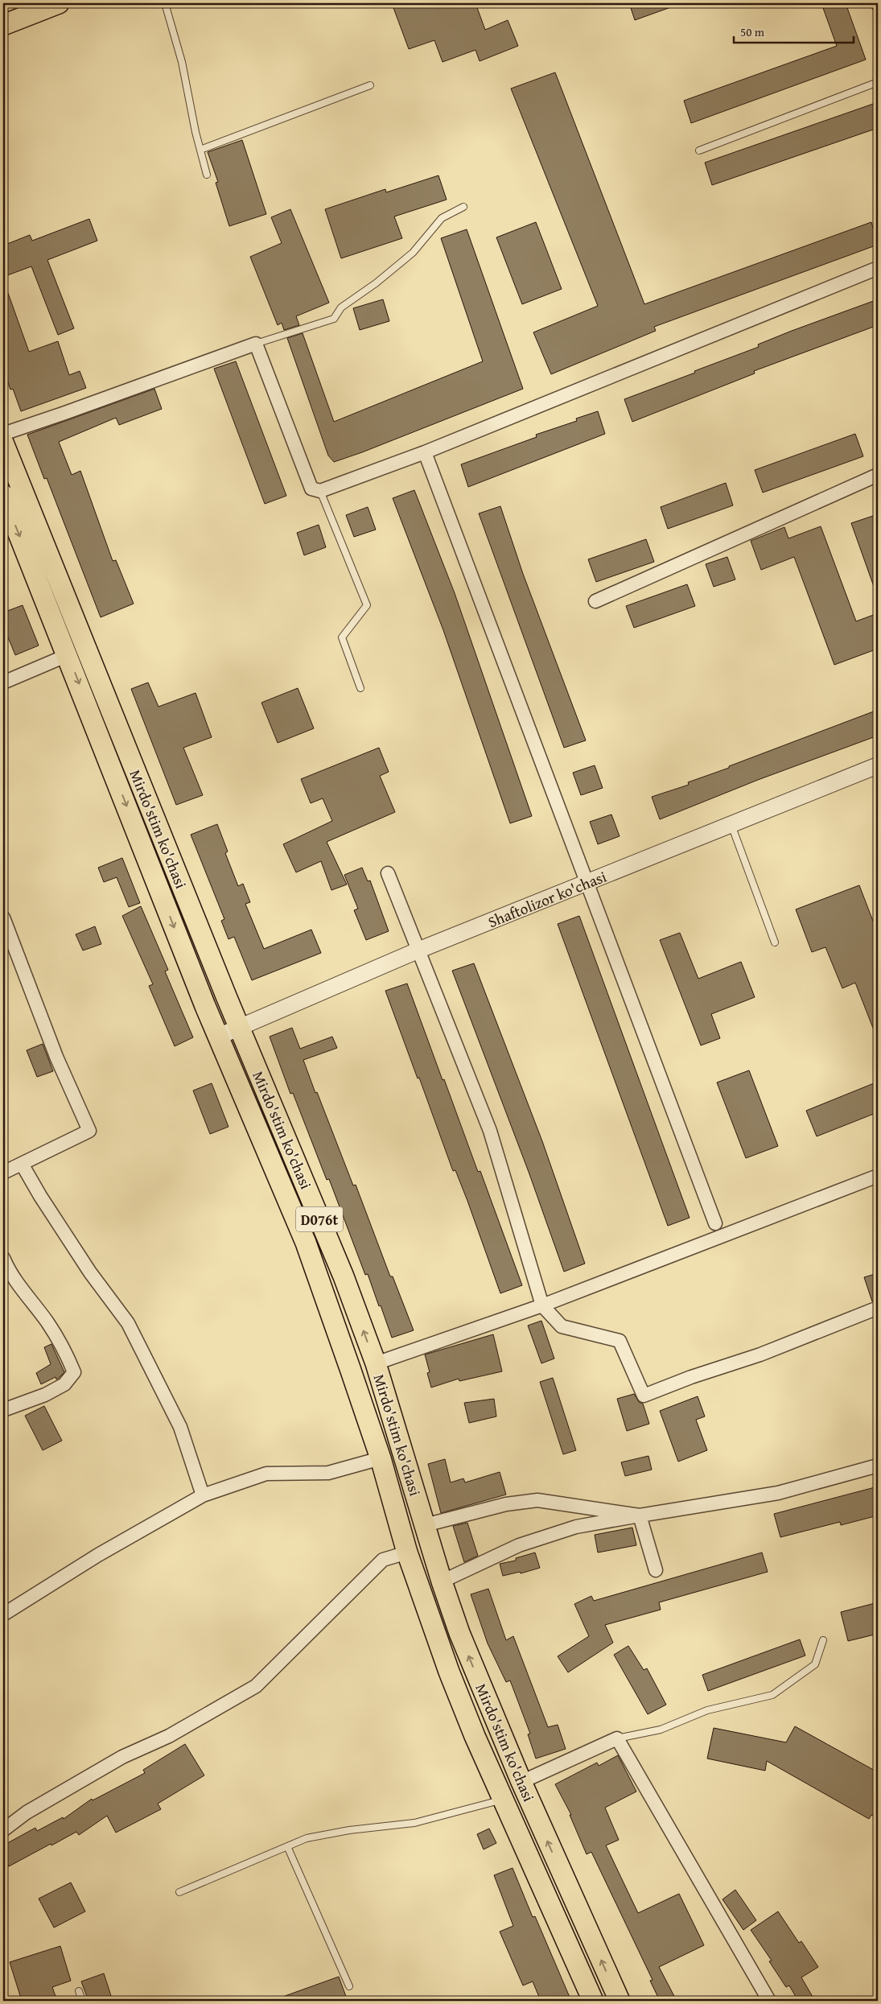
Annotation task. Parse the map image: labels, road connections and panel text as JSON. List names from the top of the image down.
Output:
{
  "streets": {
    "main road": ["Mirdo'stim ko'chasi", "D076t"],
    "street": ["Shaftolizor ko'chasi"]
  },
  "crossings": [
    ["Mirdo'stim ko'chasi", "Shaftolizor ko'chasi"]
  ],
  "scale_bar": "50 m"
}
